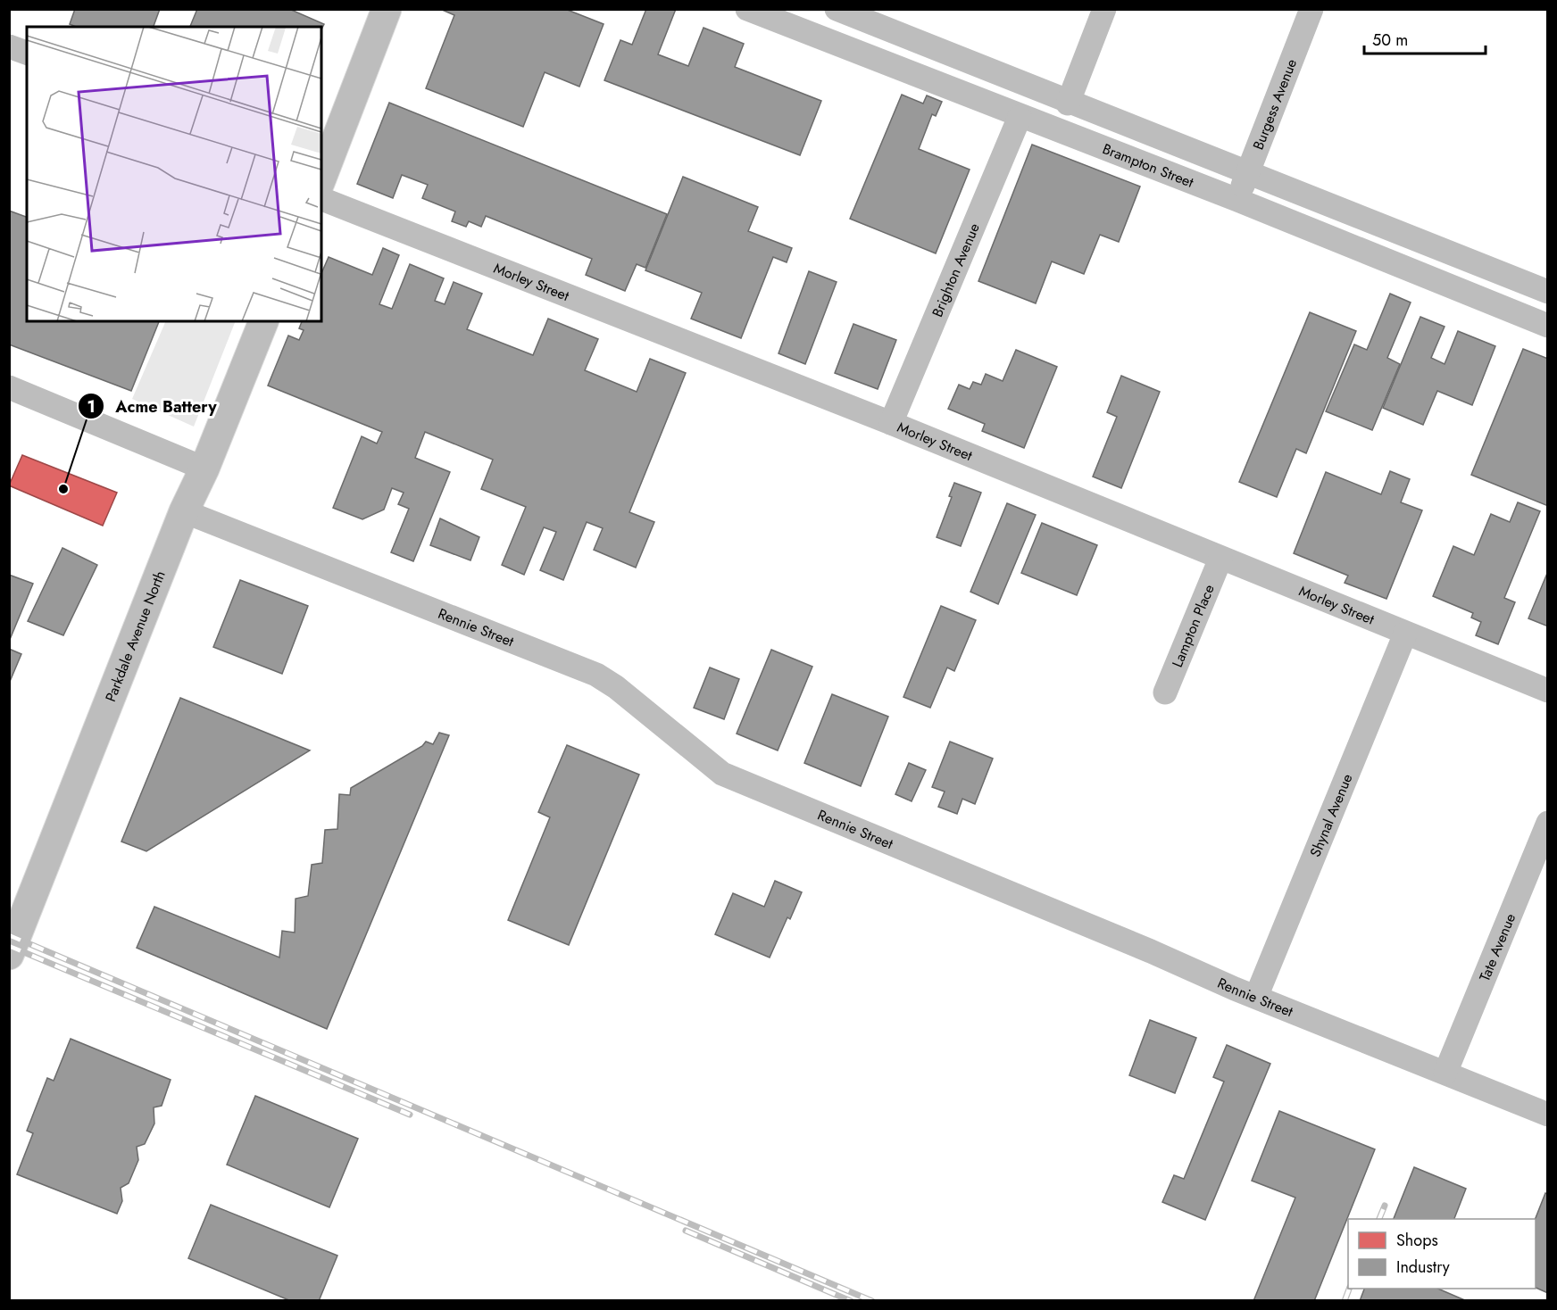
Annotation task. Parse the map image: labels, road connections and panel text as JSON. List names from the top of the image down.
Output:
{
  "streets": {
    "main road": ["Parkdale Avenue North"],
    "street": [
      "Burgess Avenue",
      "Brampton Street",
      "Brighton Avenue",
      "Morley Street",
      "Lampton Place",
      "Rennie Street",
      "Shynal Avenue",
      "Tate Avenue"
    ]
  },
  "crossings": [
    ["Burgess Avenue", "Brampton Street"],
    ["Brampton Street", "Brighton Avenue"],
    ["Brighton Avenue", "Morley Street"],
    ["Morley Street", "Lampton Place"],
    ["Morley Street", "Shynal Avenue"],
    ["Rennie Street", "Parkdale Avenue North"],
    ["Rennie Street", "Shynal Avenue"],
    ["Rennie Street", "Tate Avenue"]
  ],
  "places": ["Acme Battery"],
  "legend": ["Shops", "Industry"],
  "scale_bar": "50 m"
}
